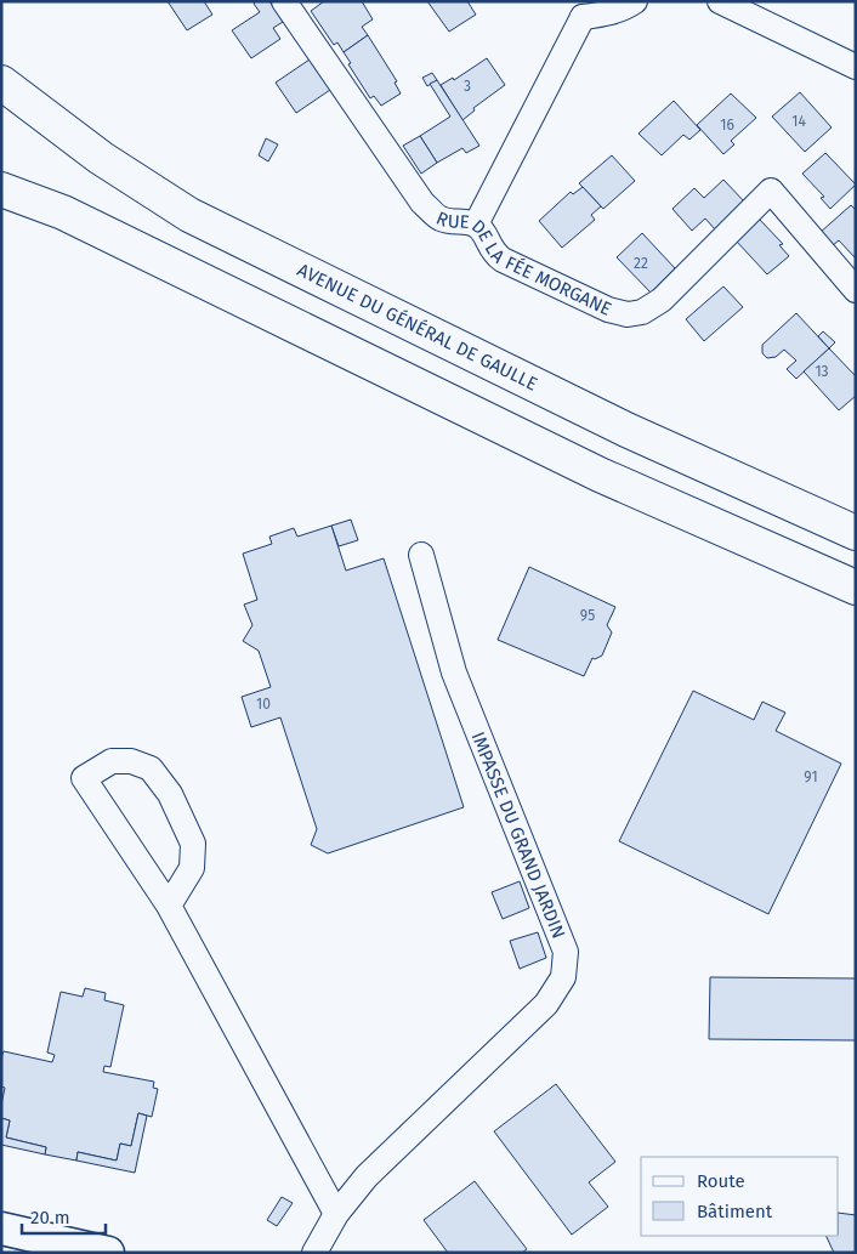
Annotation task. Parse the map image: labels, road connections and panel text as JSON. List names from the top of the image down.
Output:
{
  "streets": {
    "main road": ["AVENUE DU GÉNÉRAL DE GAULLE"],
    "street": ["RUE DE LA FÉE MORGANE", "IMPASSE DU GRAND JARDIN"]
  },
  "house_numbers": [
    "3",
    "14",
    "16",
    "22",
    "13",
    "95",
    "10",
    "91"
  ],
  "legend": ["Route", "Bâtiment"],
  "scale_bar": "20 m"
}
